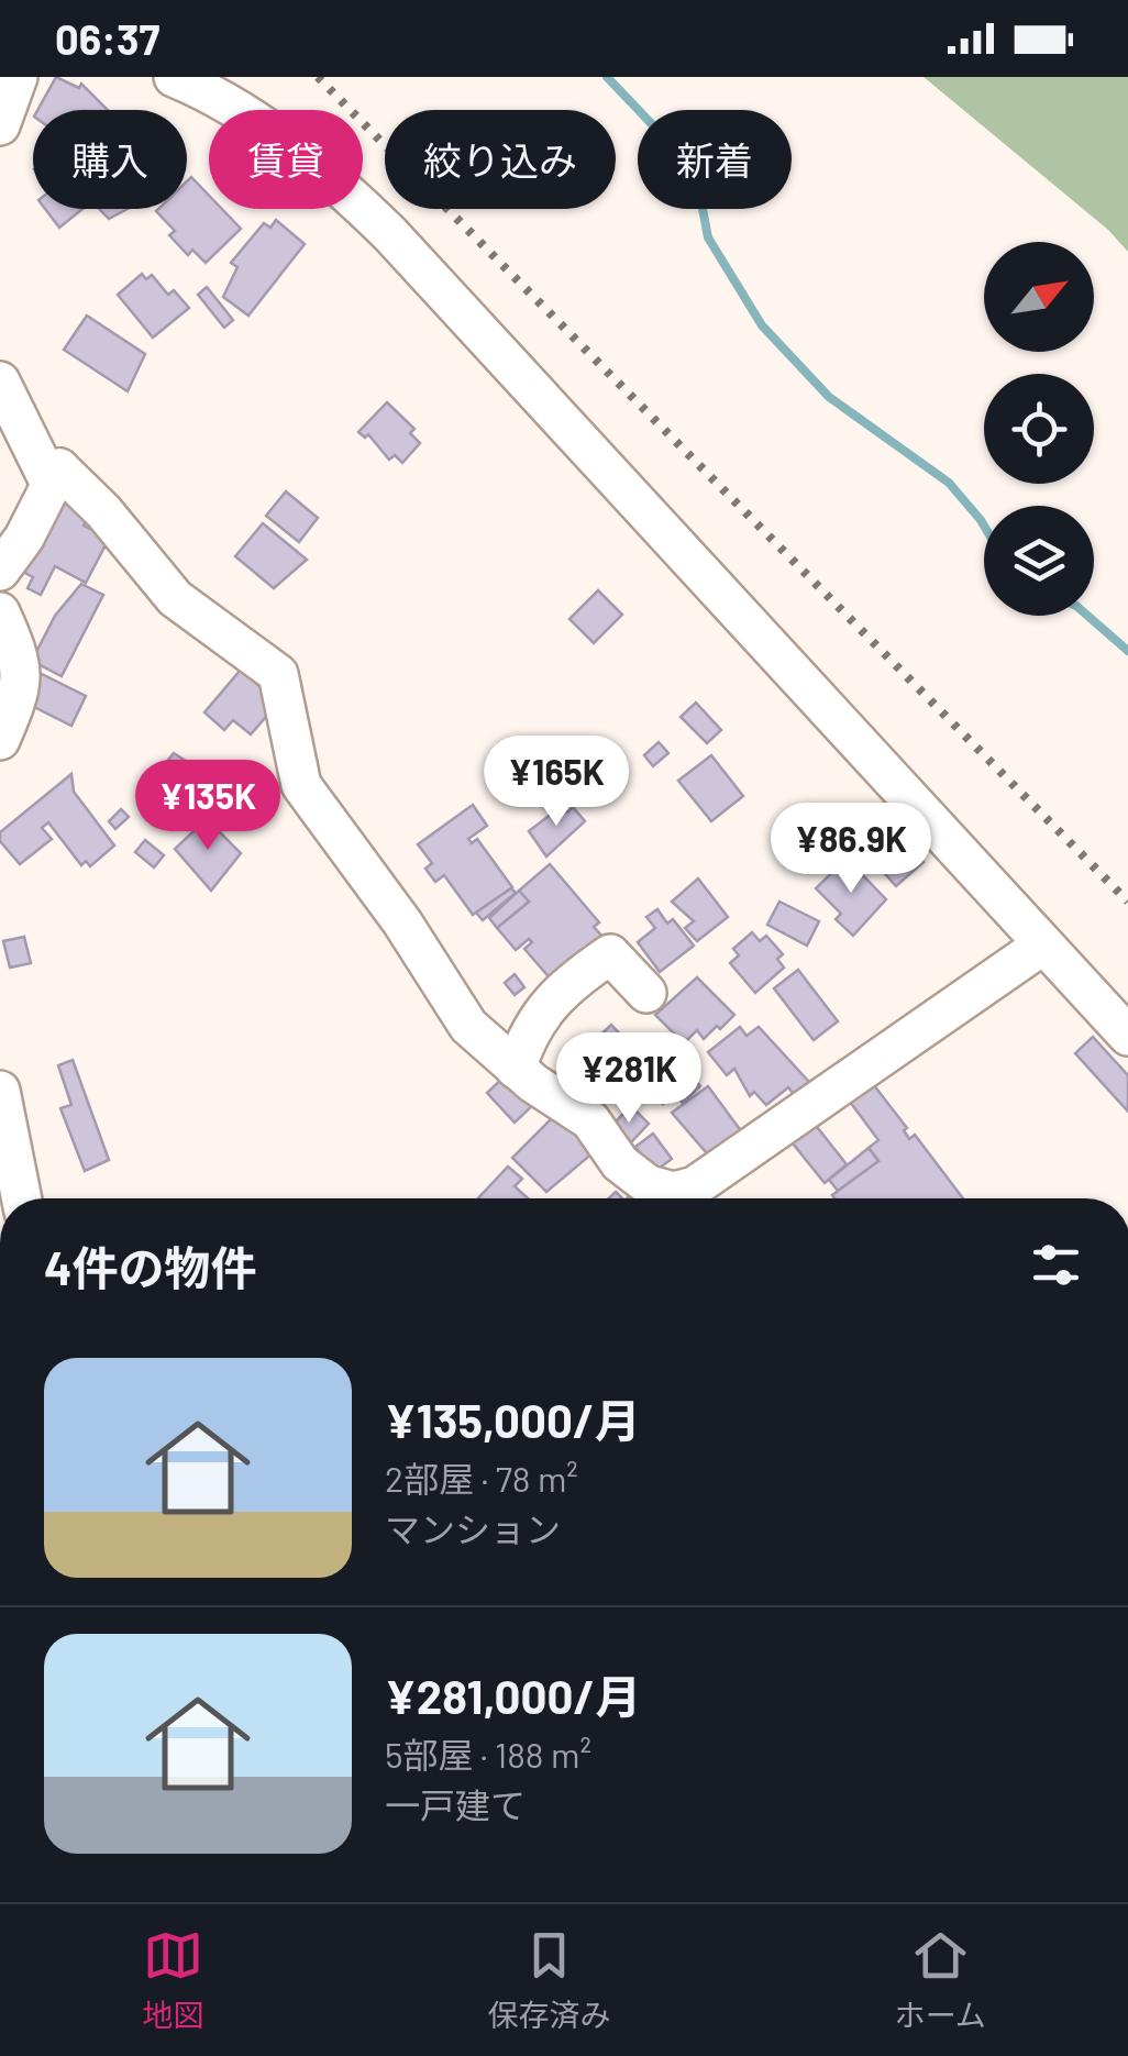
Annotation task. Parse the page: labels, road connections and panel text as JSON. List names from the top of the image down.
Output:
{
  "north": "top right",
  "page": {
    "status": "06:37",
    "chip": [
      "購入",
      "賃貸",
      "絞り込み",
      "新着"
    ],
    "price": [
      "¥165K",
      "¥135K",
      "¥86.9K",
      "¥281K"
    ],
    "heading": "4件の物件",
    "list": [
      {
        "name": "¥135,000/月",
        "note": "2部屋 · 78 m² · マンション"
      },
      {
        "name": "¥281,000/月",
        "note": "5部屋 · 188 m² · 一戸建て"
      }
    ],
    "tabs": ["地図", "保存済み", "ホーム"]
  }
}
